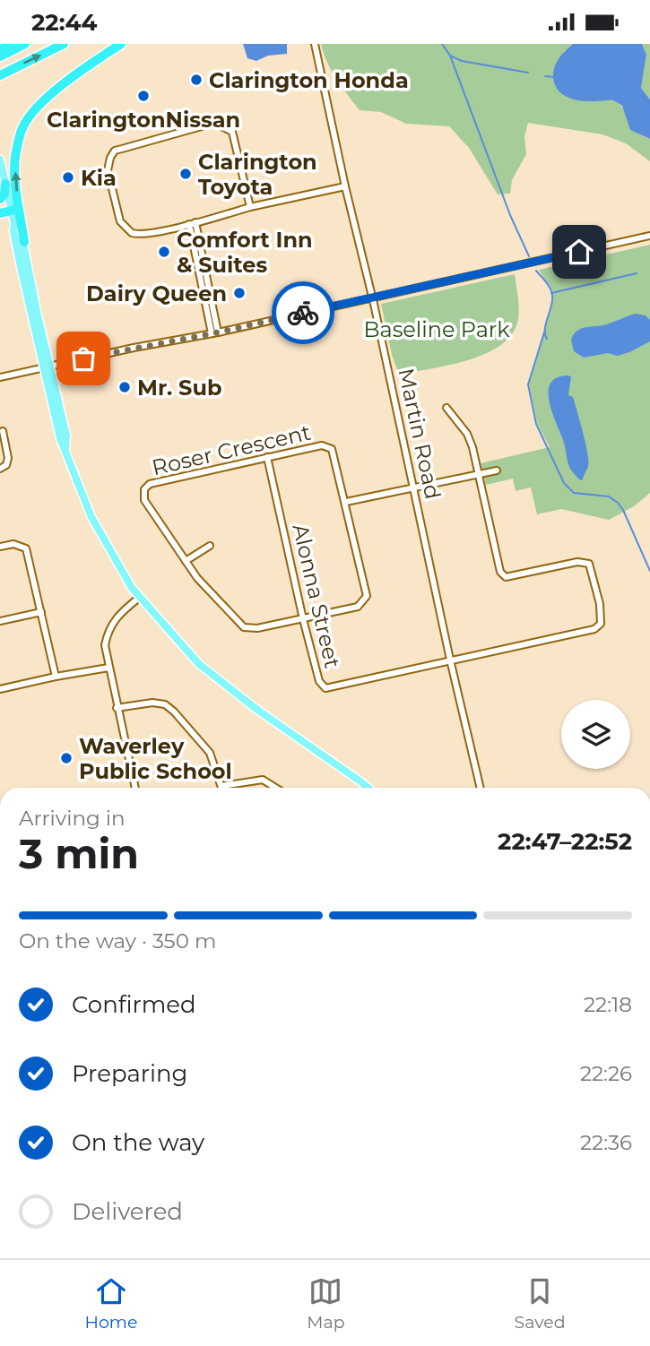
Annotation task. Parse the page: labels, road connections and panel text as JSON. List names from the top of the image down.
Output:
{
  "streets": {
    "street": ["Martin Road", "Roser Crescent", "Alonna Street"]
  },
  "crossings": [
    ["Martin Road", "Alonna Street"],
    ["Roser Crescent", "Alonna Street"]
  ],
  "parks": ["Baseline Park"],
  "places": [
    "Clarington Honda",
    "ClaringtonNissan",
    "Clarington Toyota",
    "Kia",
    "Comfort Inn & Suites",
    "Dairy Queen",
    "Mr. Sub",
    "Waverley Public School"
  ],
  "page": {
    "status": "22:44",
    "heading": ["3 min", "Arriving in", "22:47–22:52"],
    "bar": "On the way · 350 m",
    "list": [
      ["Confirmed", "22:18"],
      ["Preparing", "22:26"],
      ["On the way", "22:36"],
      "Delivered"
    ],
    "tabs": ["Home", "Map", "Saved"]
  }
}
